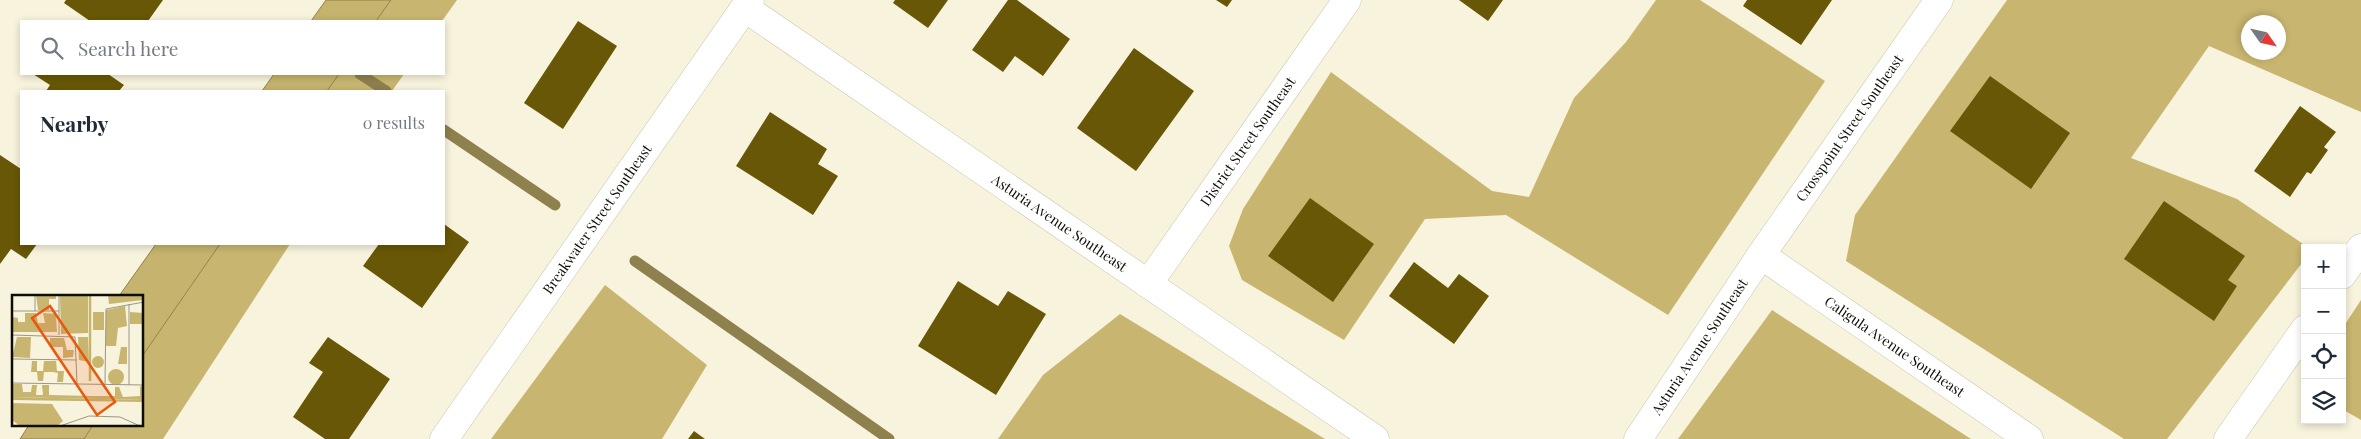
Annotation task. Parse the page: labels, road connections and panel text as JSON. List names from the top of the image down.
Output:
{
  "streets": {
    "street": [
      "Crosspoint Street Southeast",
      "District Street Southeast",
      "Breakwater Street Southeast",
      "Asturia Avenue Southeast",
      "Caligula Avenue Southeast"
    ]
  },
  "crossings": [
    ["Crosspoint Street Southeast", "Asturia Avenue Southeast"],
    ["Crosspoint Street Southeast", "Caligula Avenue Southeast"],
    ["District Street Southeast", "Asturia Avenue Southeast"],
    ["Breakwater Street Southeast", "Asturia Avenue Southeast"],
    ["Asturia Avenue Southeast", "Caligula Avenue Southeast"]
  ],
  "north": "bottom right",
  "page": {
    "search": "Search here",
    "heading": ["Nearby", "0 results"],
    "map_buttons": ["+", "−"]
  }
}
